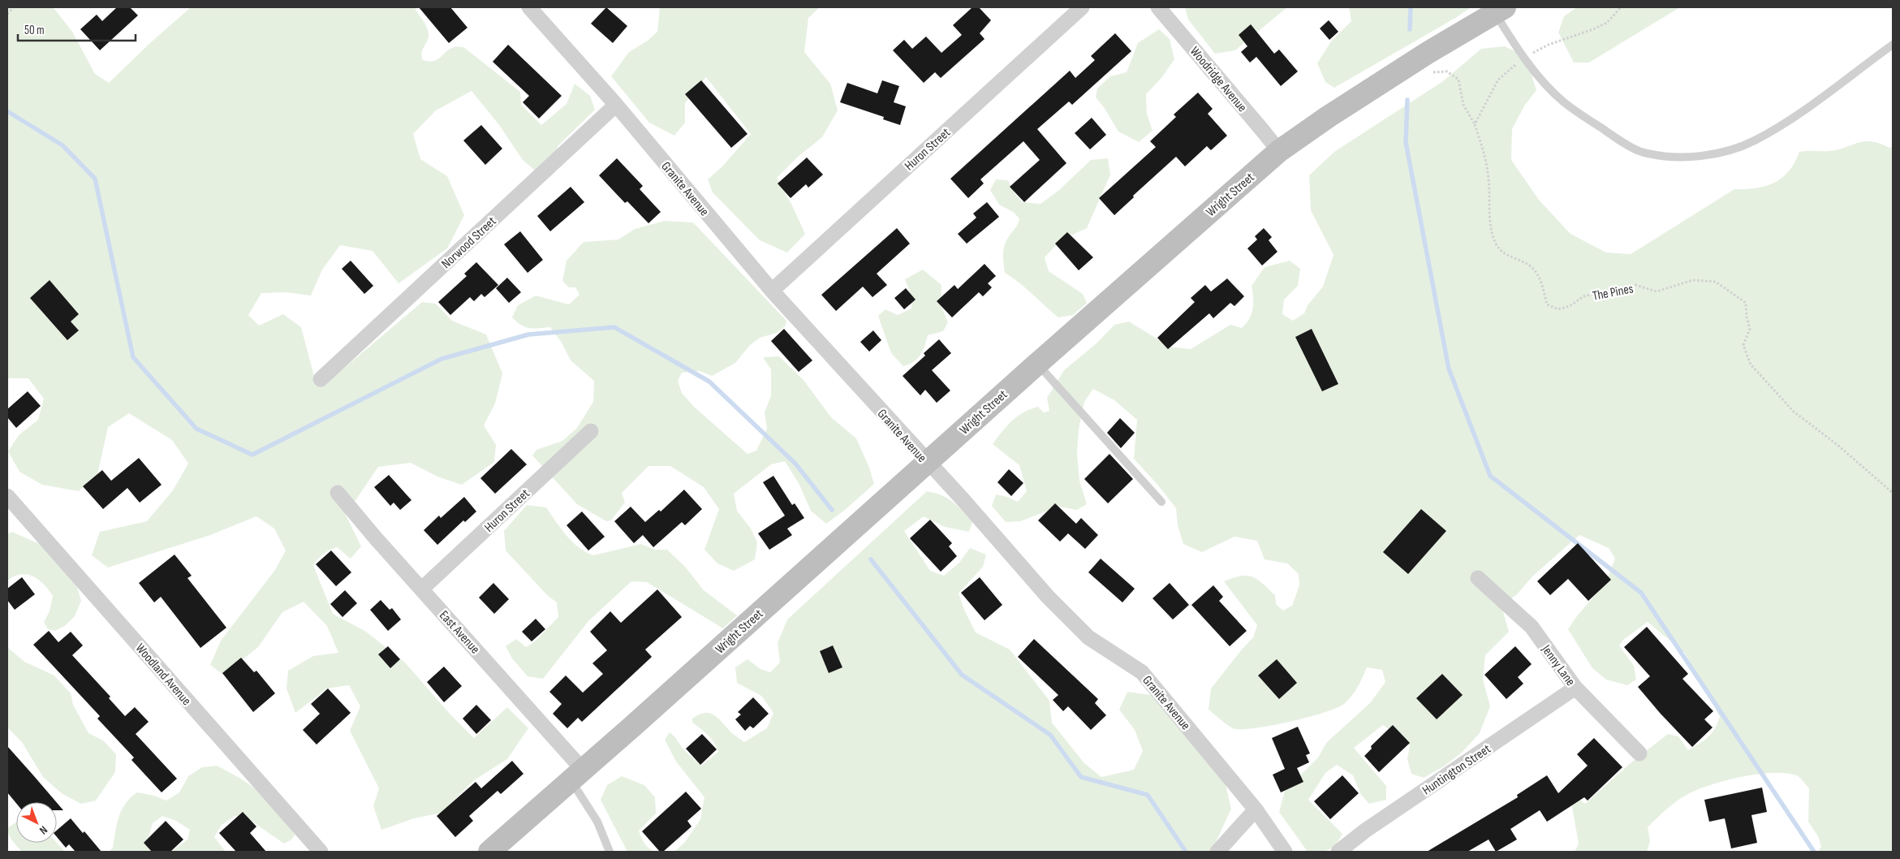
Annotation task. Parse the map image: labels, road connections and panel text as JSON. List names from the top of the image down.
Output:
{
  "streets": {
    "main road": ["Wright Street"],
    "street": [
      "Woodridge Avenue",
      "Huron Street",
      "Granite Avenue",
      "Norwood Street",
      "East Avenue",
      "Jenny Lane",
      "Woodland Avenue",
      "Huntington Street"
    ],
    "path": ["The Pines"]
  },
  "crossings": [
    ["Woodridge Avenue", "Wright Street"],
    ["Huron Street", "Granite Avenue"],
    ["Huron Street", "East Avenue"],
    ["Granite Avenue", "Wright Street"],
    ["Granite Avenue", "Norwood Street"],
    ["Wright Street", "East Avenue"],
    ["Jenny Lane", "Huntington Street"]
  ],
  "scale_bar": "50 m",
  "north": "bottom right"
}
